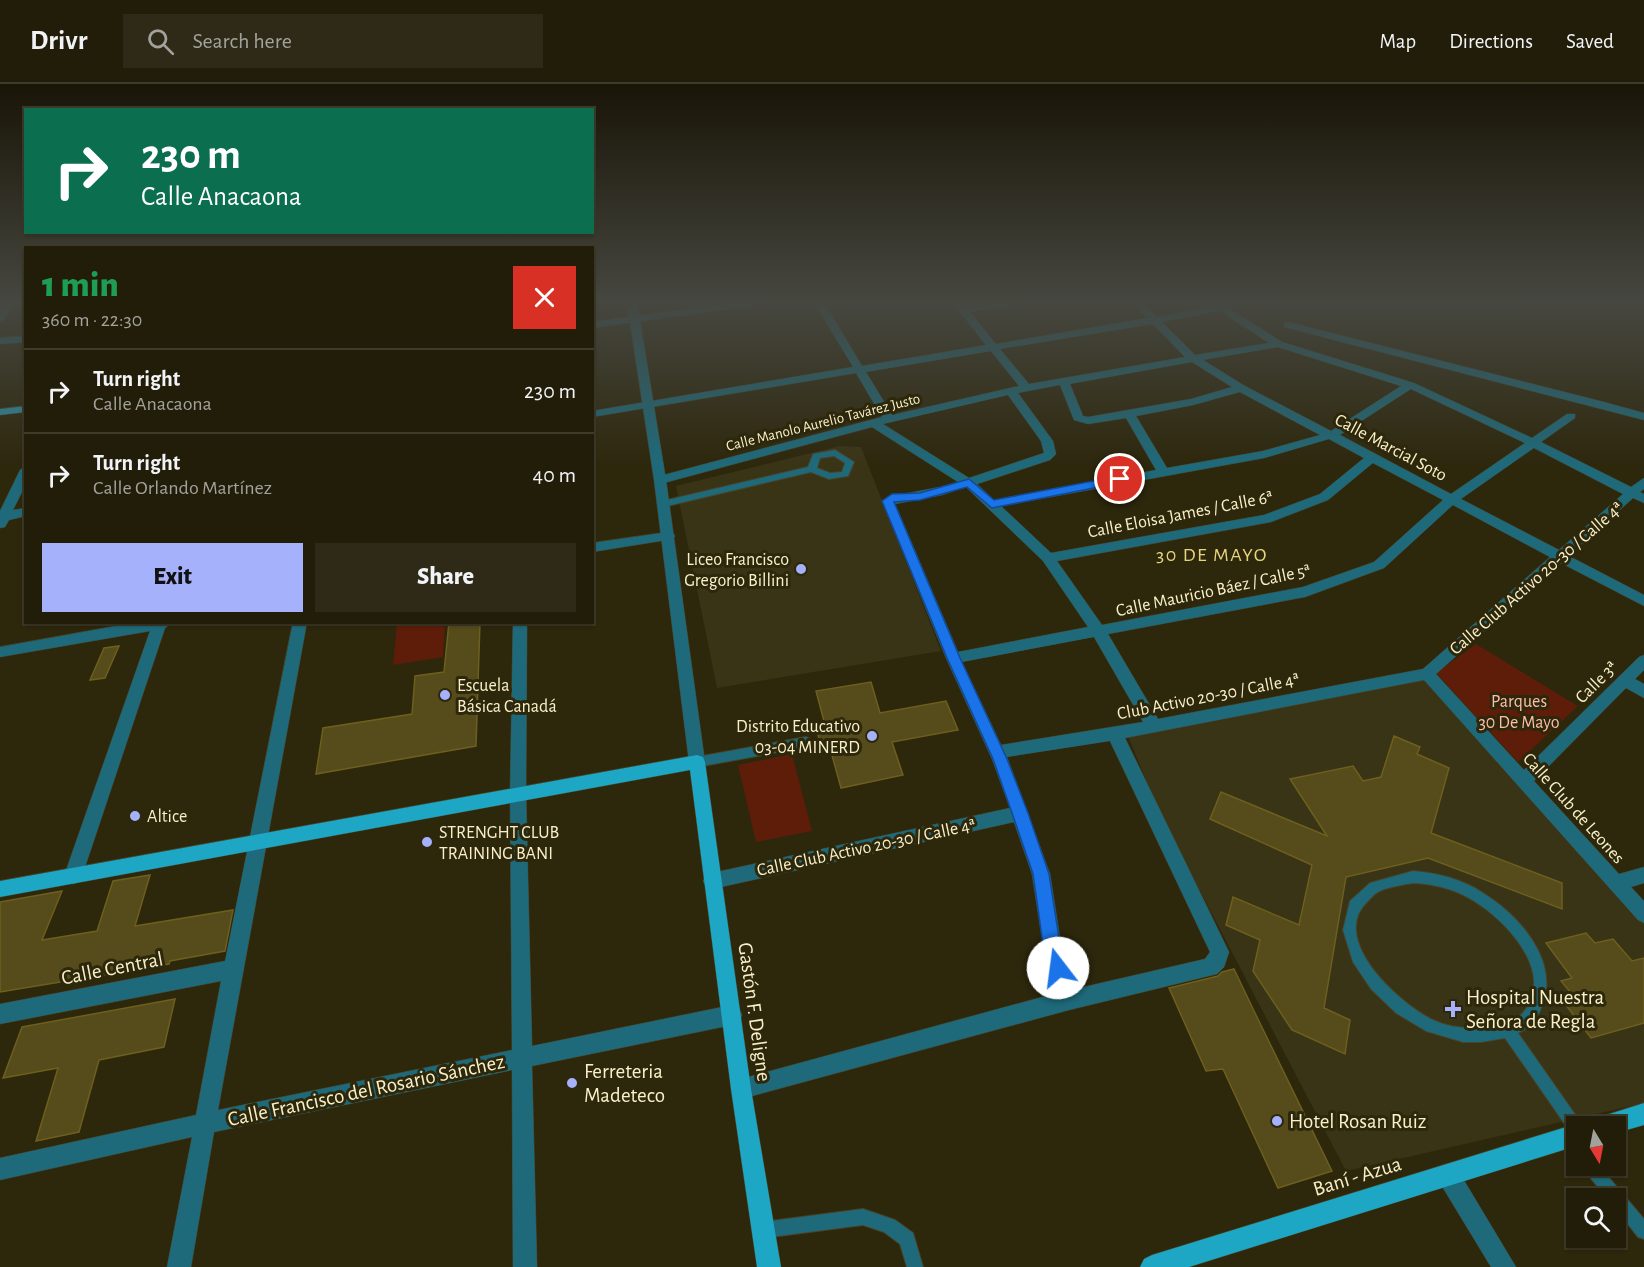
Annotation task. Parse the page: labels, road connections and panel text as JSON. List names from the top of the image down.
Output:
{
  "streets": {
    "main road": ["Gastón F. Deligne", "Baní - Azua"],
    "street": [
      "Calle Manolo Aurelio Tavárez Justo",
      "Calle Marcial Soto",
      "Calle Eloisa James / Calle 6ª",
      "Calle Club Activo 20-30 / Calle 4ª",
      "Calle Mauricio Báez / Calle 5ª",
      "Calle 3ª",
      "Club Activo 20-30 / Calle 4ª",
      "Calle Club de Leones",
      "Calle Central",
      "Calle Francisco del Rosario Sánchez"
    ]
  },
  "crossings": [
    ["Calle Manolo Aurelio Tavárez Justo", "Calle Marcial Soto"],
    ["Calle Marcial Soto", "Calle Eloisa James / Calle 6ª"],
    ["Calle Marcial Soto", "Calle Club Activo 20-30 / Calle 4ª"],
    ["Calle Marcial Soto", "Calle Mauricio Báez / Calle 5ª"],
    ["Calle Club Activo 20-30 / Calle 4ª", "Club Activo 20-30 / Calle 4ª"],
    ["Calle Club Activo 20-30 / Calle 4ª", "Calle Club de Leones"],
    ["Calle Club Activo 20-30 / Calle 4ª", "Gastón F. Deligne"],
    ["Calle 3ª", "Calle Club de Leones"],
    ["Club Activo 20-30 / Calle 4ª", "Calle Club de Leones"],
    ["Gastón F. Deligne", "Calle Francisco del Rosario Sánchez"]
  ],
  "districts": ["30 DE MAYO"],
  "parks": ["Parques 30 De Mayo"],
  "places": {
    "other": [
      "Liceo Francisco Gregorio Billini",
      "Escuela Básica Canadá",
      "Distrito Educativo 03-04 MINERD",
      "Altice",
      "STRENGHT CLUB TRAINING BANI",
      "Ferreteria Madeteco",
      "Hotel Rosan Ruiz"
    ],
    "health": ["Hospital Nuestra Señora de Regla"]
  },
  "north": "bottom",
  "page": {
    "header": "Drivr",
    "search": "Search here",
    "nav": ["Map", "Directions", "Saved"],
    "turn": ["230 m", "Calle Anacaona"],
    "heading": ["1 min", "360 m · 22:30"],
    "list": [
      {
        "name": "Turn right",
        "note": "Calle Anacaona",
        "value": "230 m"
      },
      {
        "name": "Turn right",
        "note": "Calle Orlando Martínez",
        "value": "40 m"
      }
    ],
    "buttons": ["Exit", "Share"]
  }
}
